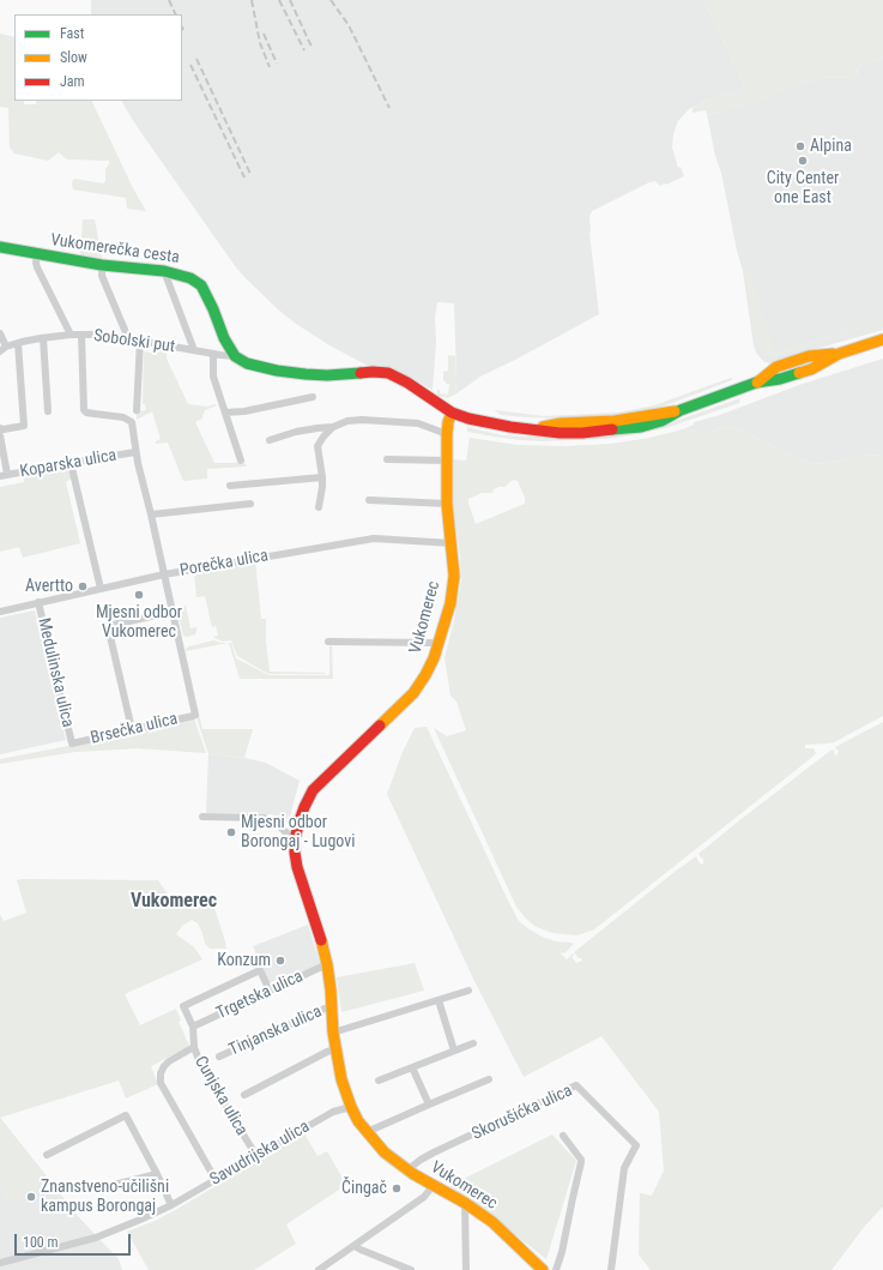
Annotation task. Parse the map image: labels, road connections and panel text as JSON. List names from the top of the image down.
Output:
{
  "streets": {
    "street": [
      "Vukomerečka cesta",
      "Sobolski put",
      "Koparska ulica",
      "Porečka ulica",
      "Vukomerec",
      "Medulinska ulica",
      "Brsečka ulica",
      "Trgetska ulica",
      "Tinjanska ulica",
      "Cunjska ulica",
      "Skorušićka ulica",
      "Savudrijska ulica"
    ]
  },
  "crossings": [
    ["Vukomerečka cesta", "Sobolski put"],
    ["Porečka ulica", "Vukomerec"],
    ["Porečka ulica", "Medulinska ulica"],
    ["Vukomerec", "Trgetska ulica"],
    ["Vukomerec", "Tinjanska ulica"],
    ["Vukomerec", "Skorušićka ulica"],
    ["Vukomerec", "Savudrijska ulica"],
    ["Medulinska ulica", "Brsečka ulica"],
    ["Trgetska ulica", "Cunjska ulica"],
    ["Cunjska ulica", "Savudrijska ulica"]
  ],
  "districts": ["Vukomerec"],
  "places": [
    "Alpina",
    "City Center one East",
    "Avertto",
    "Mjesni odbor Vukomerec",
    "Mjesni odbor Borongaj - Lugovi",
    "Konzum",
    "Čingač",
    "Znanstveno-učilišni kampus Borongaj"
  ],
  "legend": ["Fast", "Slow", "Jam"],
  "scale_bar": "100 m"
}
